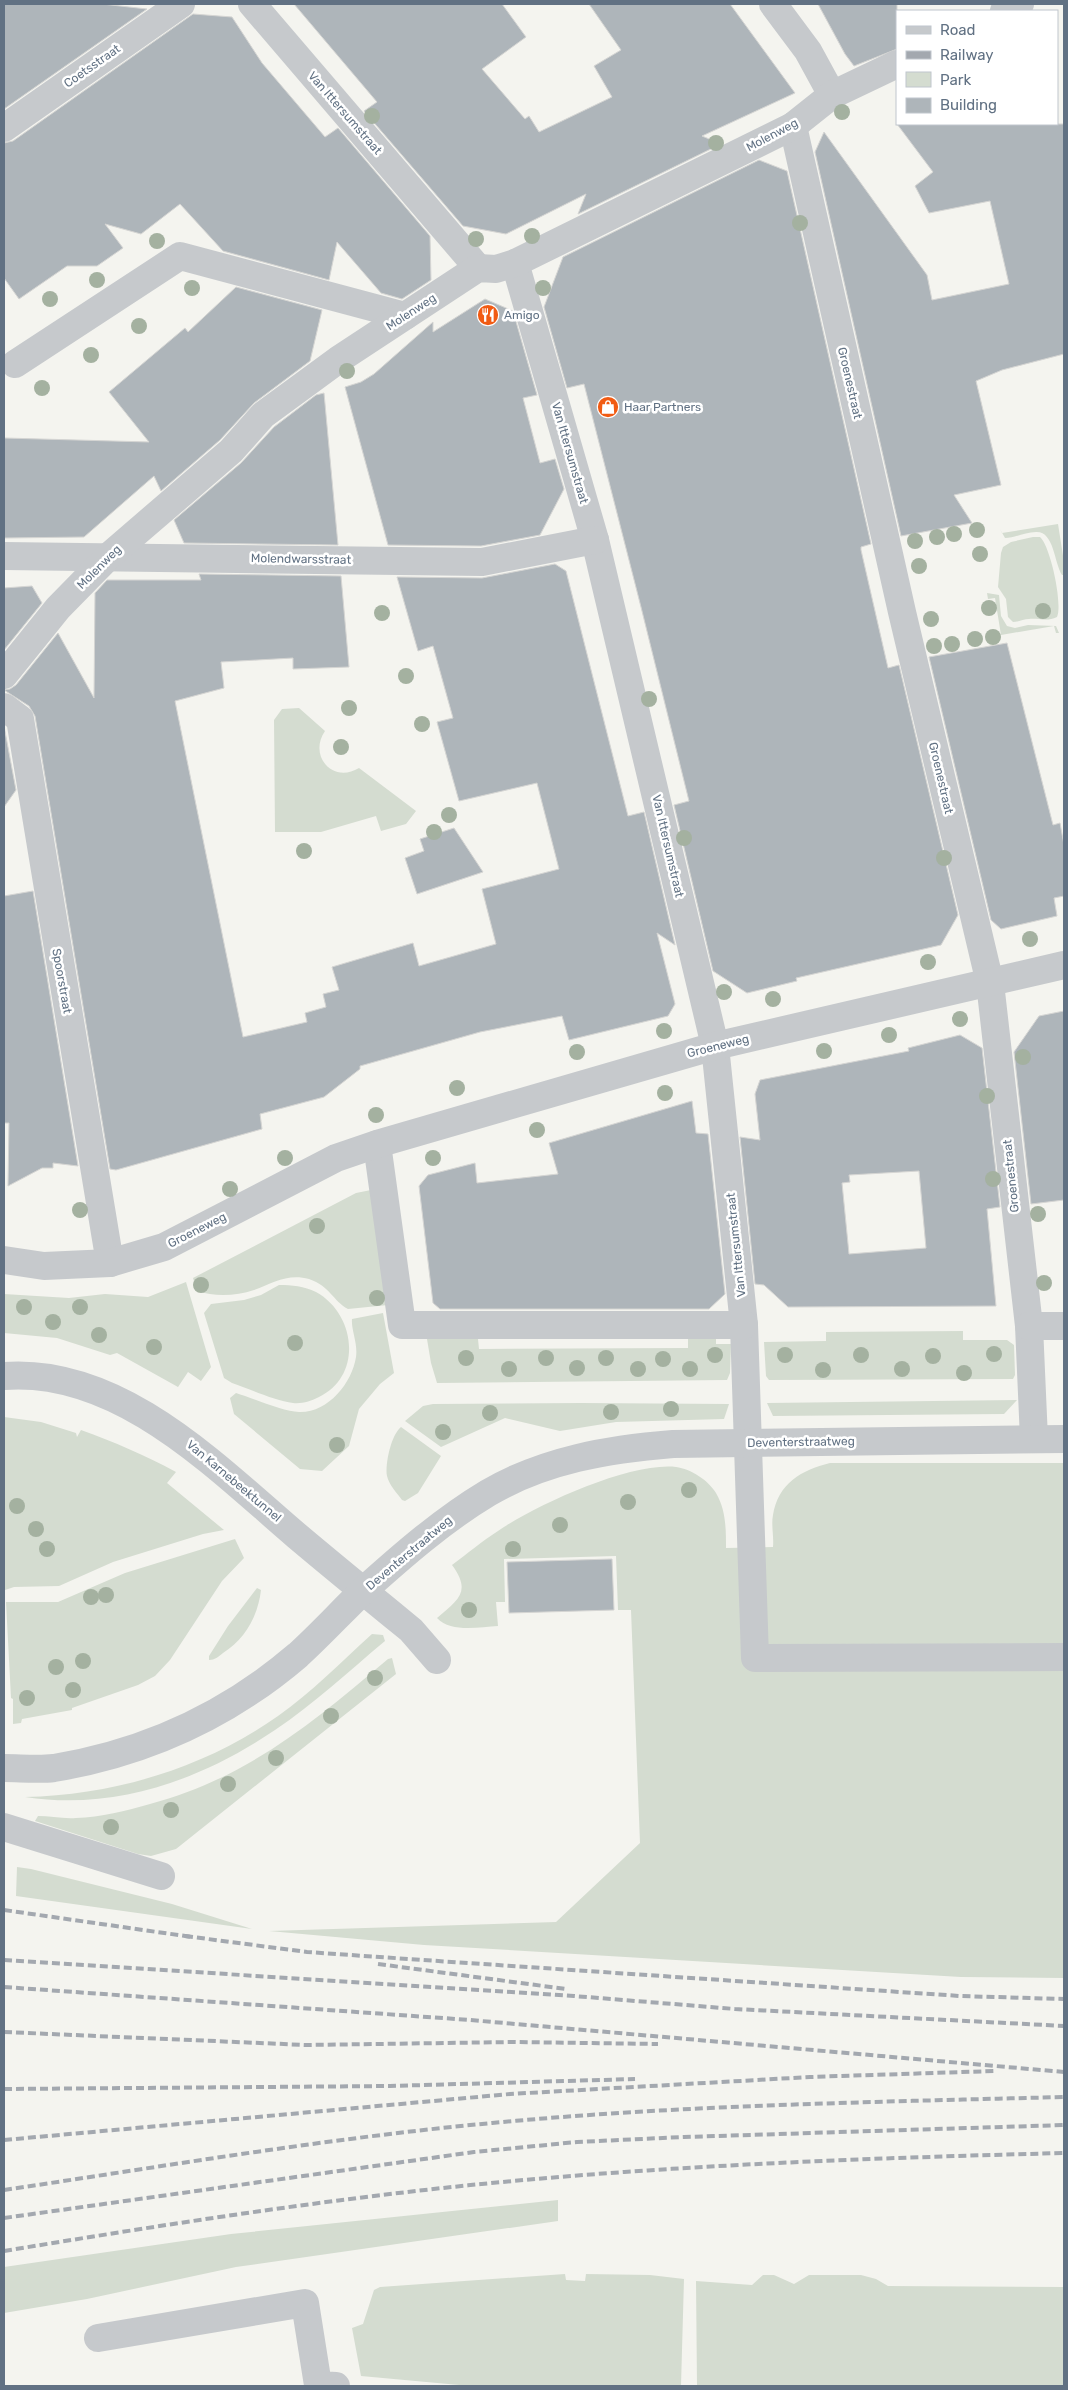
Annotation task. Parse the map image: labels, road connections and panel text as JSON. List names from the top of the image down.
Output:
{
  "streets": {
    "street": [
      "Coetsstraat",
      "Van Ittersumstraat",
      "Molenweg",
      "Groenestraat",
      "Molendwarsstraat",
      "Spoorstraat",
      "Groeneweg",
      "Deventerstraatweg",
      "Van Karnebeektunnel"
    ]
  },
  "crossings": [
    ["Van Ittersumstraat", "Molenweg"],
    ["Van Ittersumstraat", "Molendwarsstraat"],
    ["Van Ittersumstraat", "Groeneweg"],
    ["Van Ittersumstraat", "Deventerstraatweg"],
    ["Molenweg", "Groenestraat"],
    ["Molenweg", "Molendwarsstraat"],
    ["Groenestraat", "Groeneweg"],
    ["Groenestraat", "Deventerstraatweg"],
    ["Spoorstraat", "Groeneweg"],
    ["Deventerstraatweg", "Van Karnebeektunnel"]
  ],
  "places": {
    "restaurant": ["Amigo"],
    "shop": ["Haar Partners"]
  },
  "legend": [
    "Road",
    "Railway",
    "Park",
    "Building"
  ]
}
